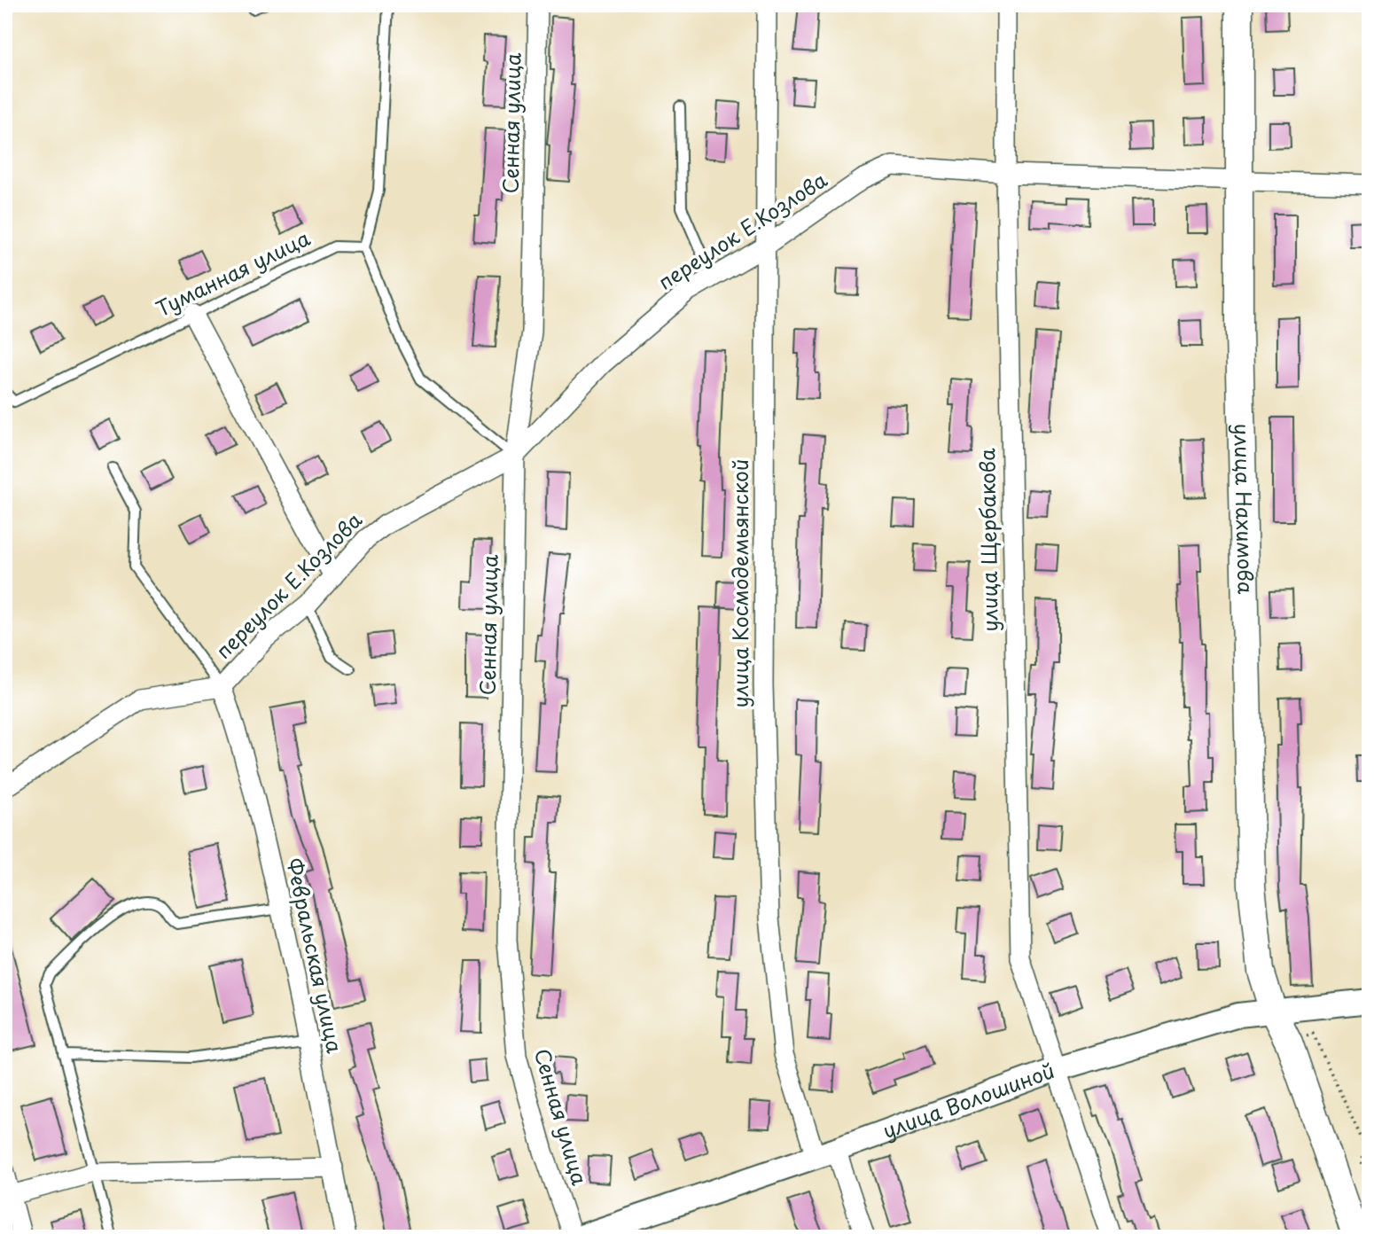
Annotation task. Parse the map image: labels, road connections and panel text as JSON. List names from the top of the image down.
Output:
{
  "streets": {
    "main road": ["улица Нахимова"],
    "street": [
      "Сенная улица",
      "переулок Е.Козлова",
      "улица Щербакова",
      "улица Космодемьянской",
      "Февральская улица",
      "улица Волошиной"
    ],
    "lane": ["Туманная улица"]
  },
  "crossings": [
    ["Сенная улица", "переулок Е.Козлова"],
    ["Сенная улица", "улица Волошиной"],
    ["переулок Е.Козлова", "улица Нахимова"],
    ["переулок Е.Козлова", "улица Щербакова"],
    ["переулок Е.Козлова", "улица Космодемьянской"],
    ["переулок Е.Козлова", "Февральская улица"],
    ["улица Нахимова", "улица Волошиной"],
    ["улица Щербакова", "улица Волошиной"],
    ["улица Космодемьянской", "улица Волошиной"]
  ]
}
